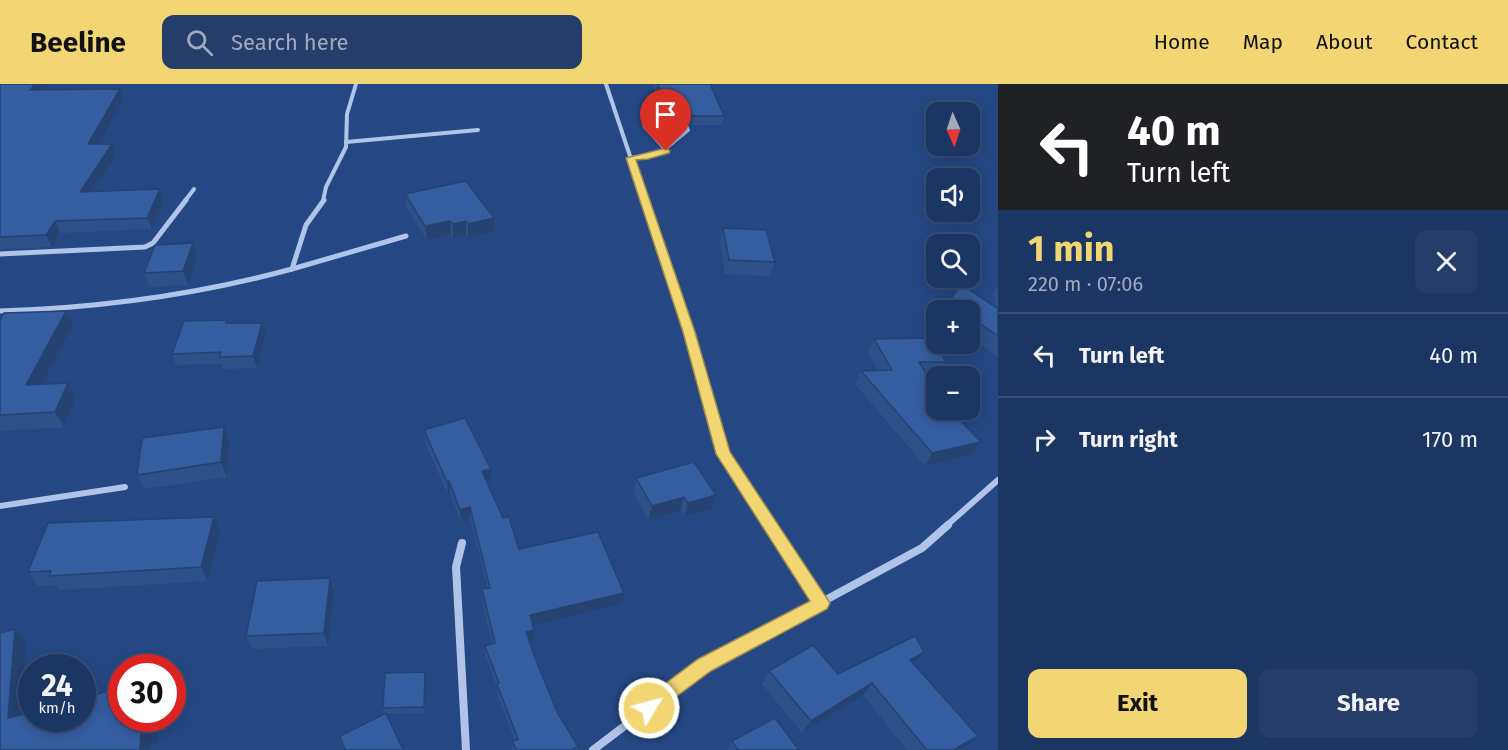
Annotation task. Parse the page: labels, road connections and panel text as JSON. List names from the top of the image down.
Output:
{
  "north": "bottom",
  "page": {
    "header": "Beeline",
    "search": "Search here",
    "nav": [
      "Home",
      "Map",
      "About",
      "Contact"
    ],
    "turn": ["40 m", "Turn left"],
    "map_buttons": ["+", "−"],
    "heading": ["1 min", "220 m · 07:06"],
    "list": [
      {
        "name": "Turn left",
        "value": "40 m"
      },
      {
        "name": "Turn right",
        "value": "170 m"
      }
    ],
    "speed": "24 km/h",
    "limit": "30",
    "buttons": ["Exit", "Share"]
  }
}
